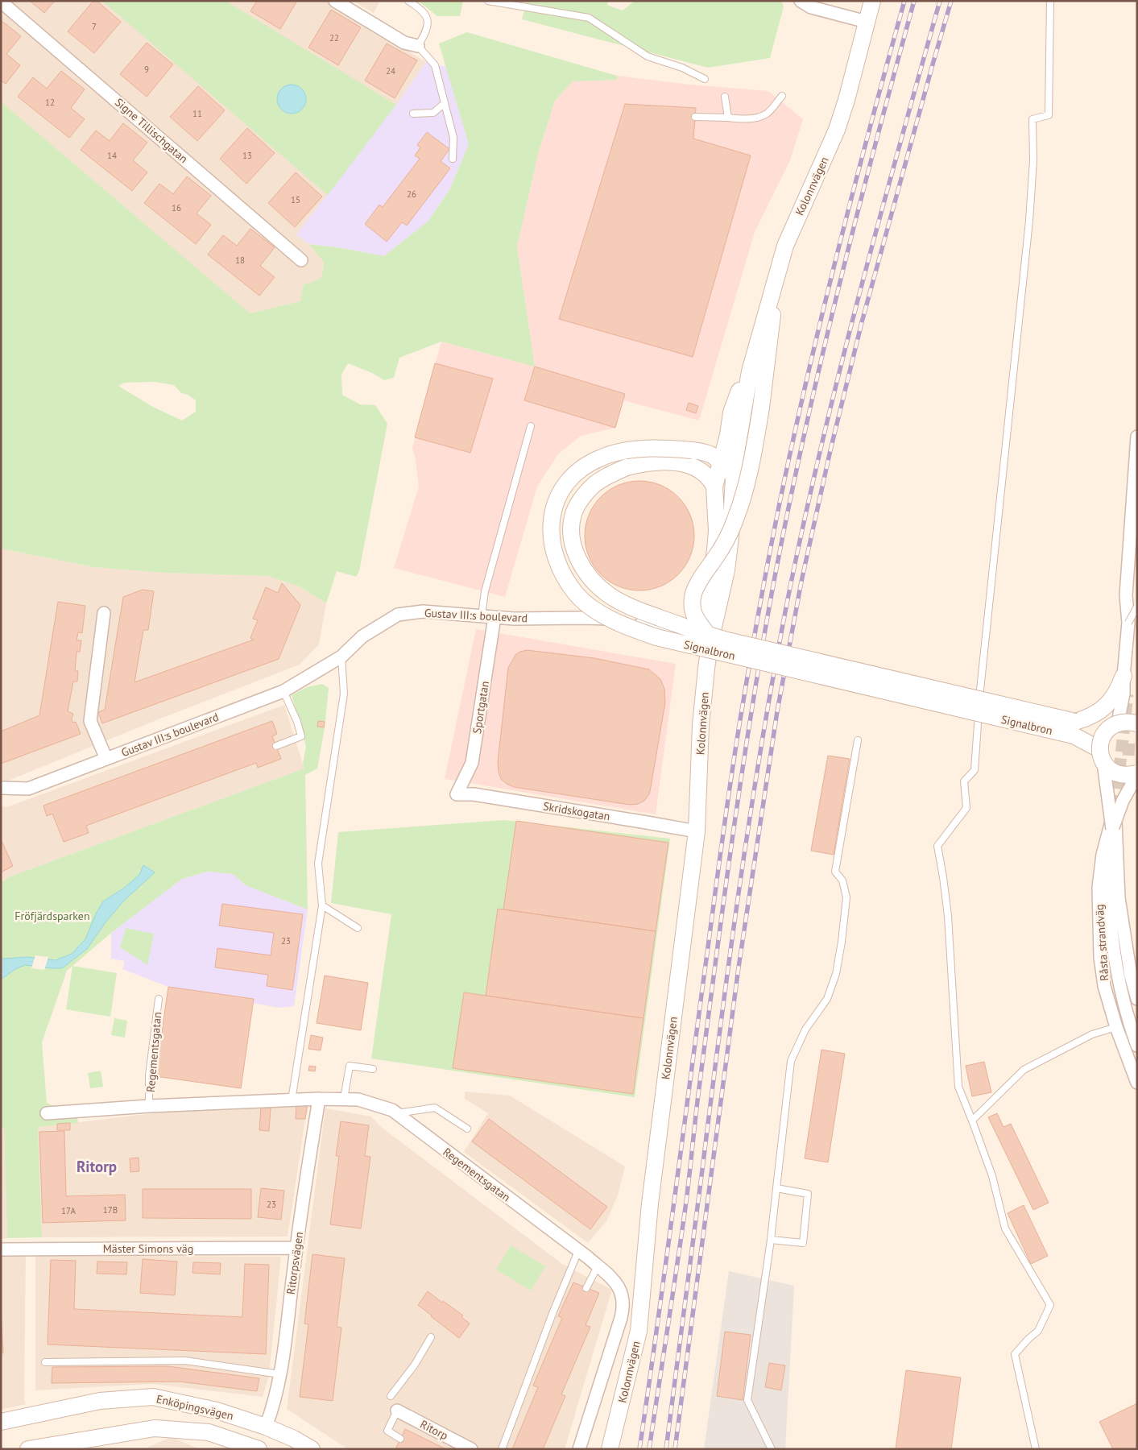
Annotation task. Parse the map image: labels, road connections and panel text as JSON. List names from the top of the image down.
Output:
{
  "streets": {
    "street": [
      "Signe Tillischgatan",
      "Kolonnvägen",
      "Gustav III:s boulevard",
      "Signalbron",
      "Sportgatan",
      "Skridskogatan",
      "Råsta strandväg",
      "Regementsgatan",
      "Mäster Simons väg",
      "Ritorpsvägen",
      "Enköpingsvägen",
      "Ritorp"
    ]
  },
  "crossings": [
    ["Kolonnvägen", "Gustav III:s boulevard"],
    ["Kolonnvägen", "Signalbron"],
    ["Kolonnvägen", "Skridskogatan"],
    ["Gustav III:s boulevard", "Signalbron"],
    ["Gustav III:s boulevard", "Sportgatan"],
    ["Signalbron", "Råsta strandväg"],
    ["Sportgatan", "Skridskogatan"],
    ["Regementsgatan", "Ritorpsvägen"],
    ["Mäster Simons väg", "Ritorpsvägen"],
    ["Ritorpsvägen", "Enköpingsvägen"]
  ],
  "districts": ["Ritorp"],
  "parks": ["Fröfjärdsparken"],
  "house_numbers": [
    "7",
    "22",
    "9",
    "24",
    "12",
    "11",
    "14",
    "13",
    "26",
    "15",
    "16",
    "18",
    "23",
    "23",
    "17B",
    "17A"
  ]
}
